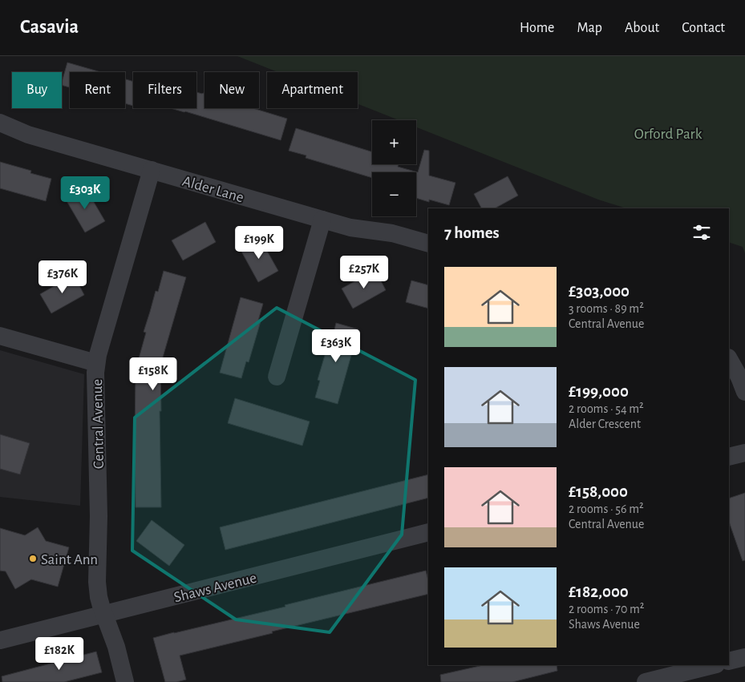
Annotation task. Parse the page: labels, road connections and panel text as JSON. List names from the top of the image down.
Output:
{
  "streets": {
    "street": ["Alder Lane", "Central Avenue", "Shaws Avenue"]
  },
  "crossings": [
    ["Alder Lane", "Central Avenue"],
    ["Central Avenue", "Shaws Avenue"]
  ],
  "parks": ["Orford Park"],
  "places": ["Saint Ann"],
  "page": {
    "header": "Casavia",
    "nav": [
      "Home",
      "Map",
      "About",
      "Contact"
    ],
    "chip": [
      "Buy",
      "Rent",
      "Filters",
      "New",
      "Apartment"
    ],
    "map_buttons": ["+", "−"],
    "price": [
      "£303K",
      "£199K",
      "£257K",
      "£376K",
      "£363K",
      "£158K",
      "£182K"
    ],
    "heading": "7 homes",
    "list": [
      {
        "name": "£303,000",
        "note": "3 rooms · 89 m² · Central Avenue"
      },
      {
        "name": "£199,000",
        "note": "2 rooms · 54 m² · Alder Crescent"
      },
      {
        "name": "£158,000",
        "note": "2 rooms · 56 m² · Central Avenue"
      },
      {
        "name": "£182,000",
        "note": "2 rooms · 70 m² · Shaws Avenue"
      }
    ]
  }
}
